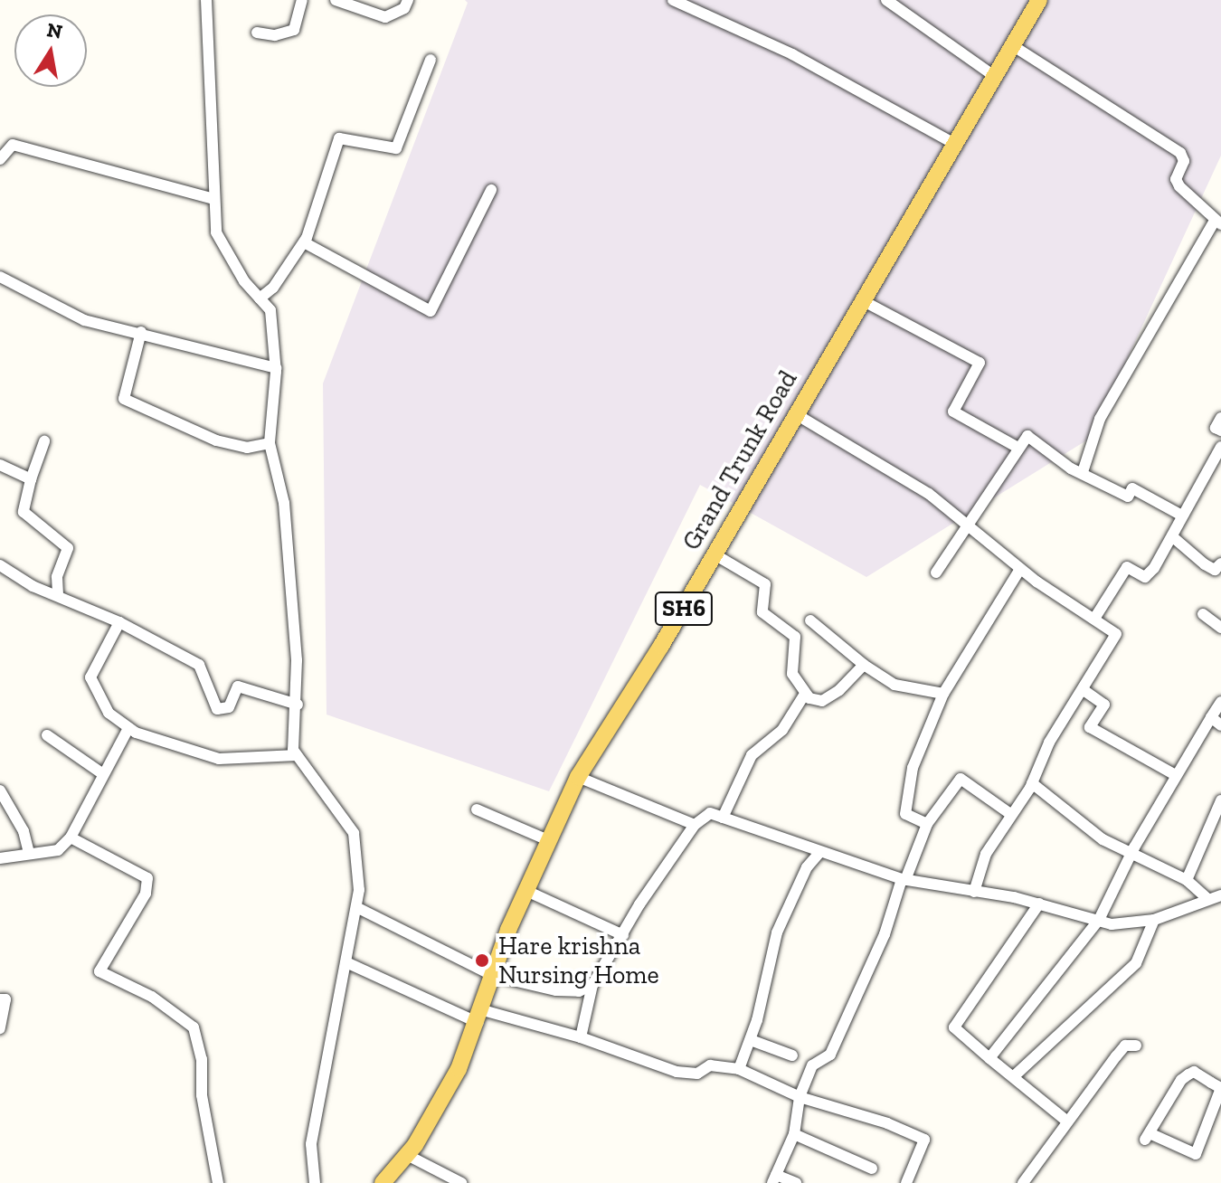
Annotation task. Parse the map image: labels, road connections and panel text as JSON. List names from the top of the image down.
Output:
{
  "streets": {
    "main road": ["Grand Trunk Road", "SH6"]
  },
  "places": ["Hare krishna Nursing Home"],
  "north": "top"
}
